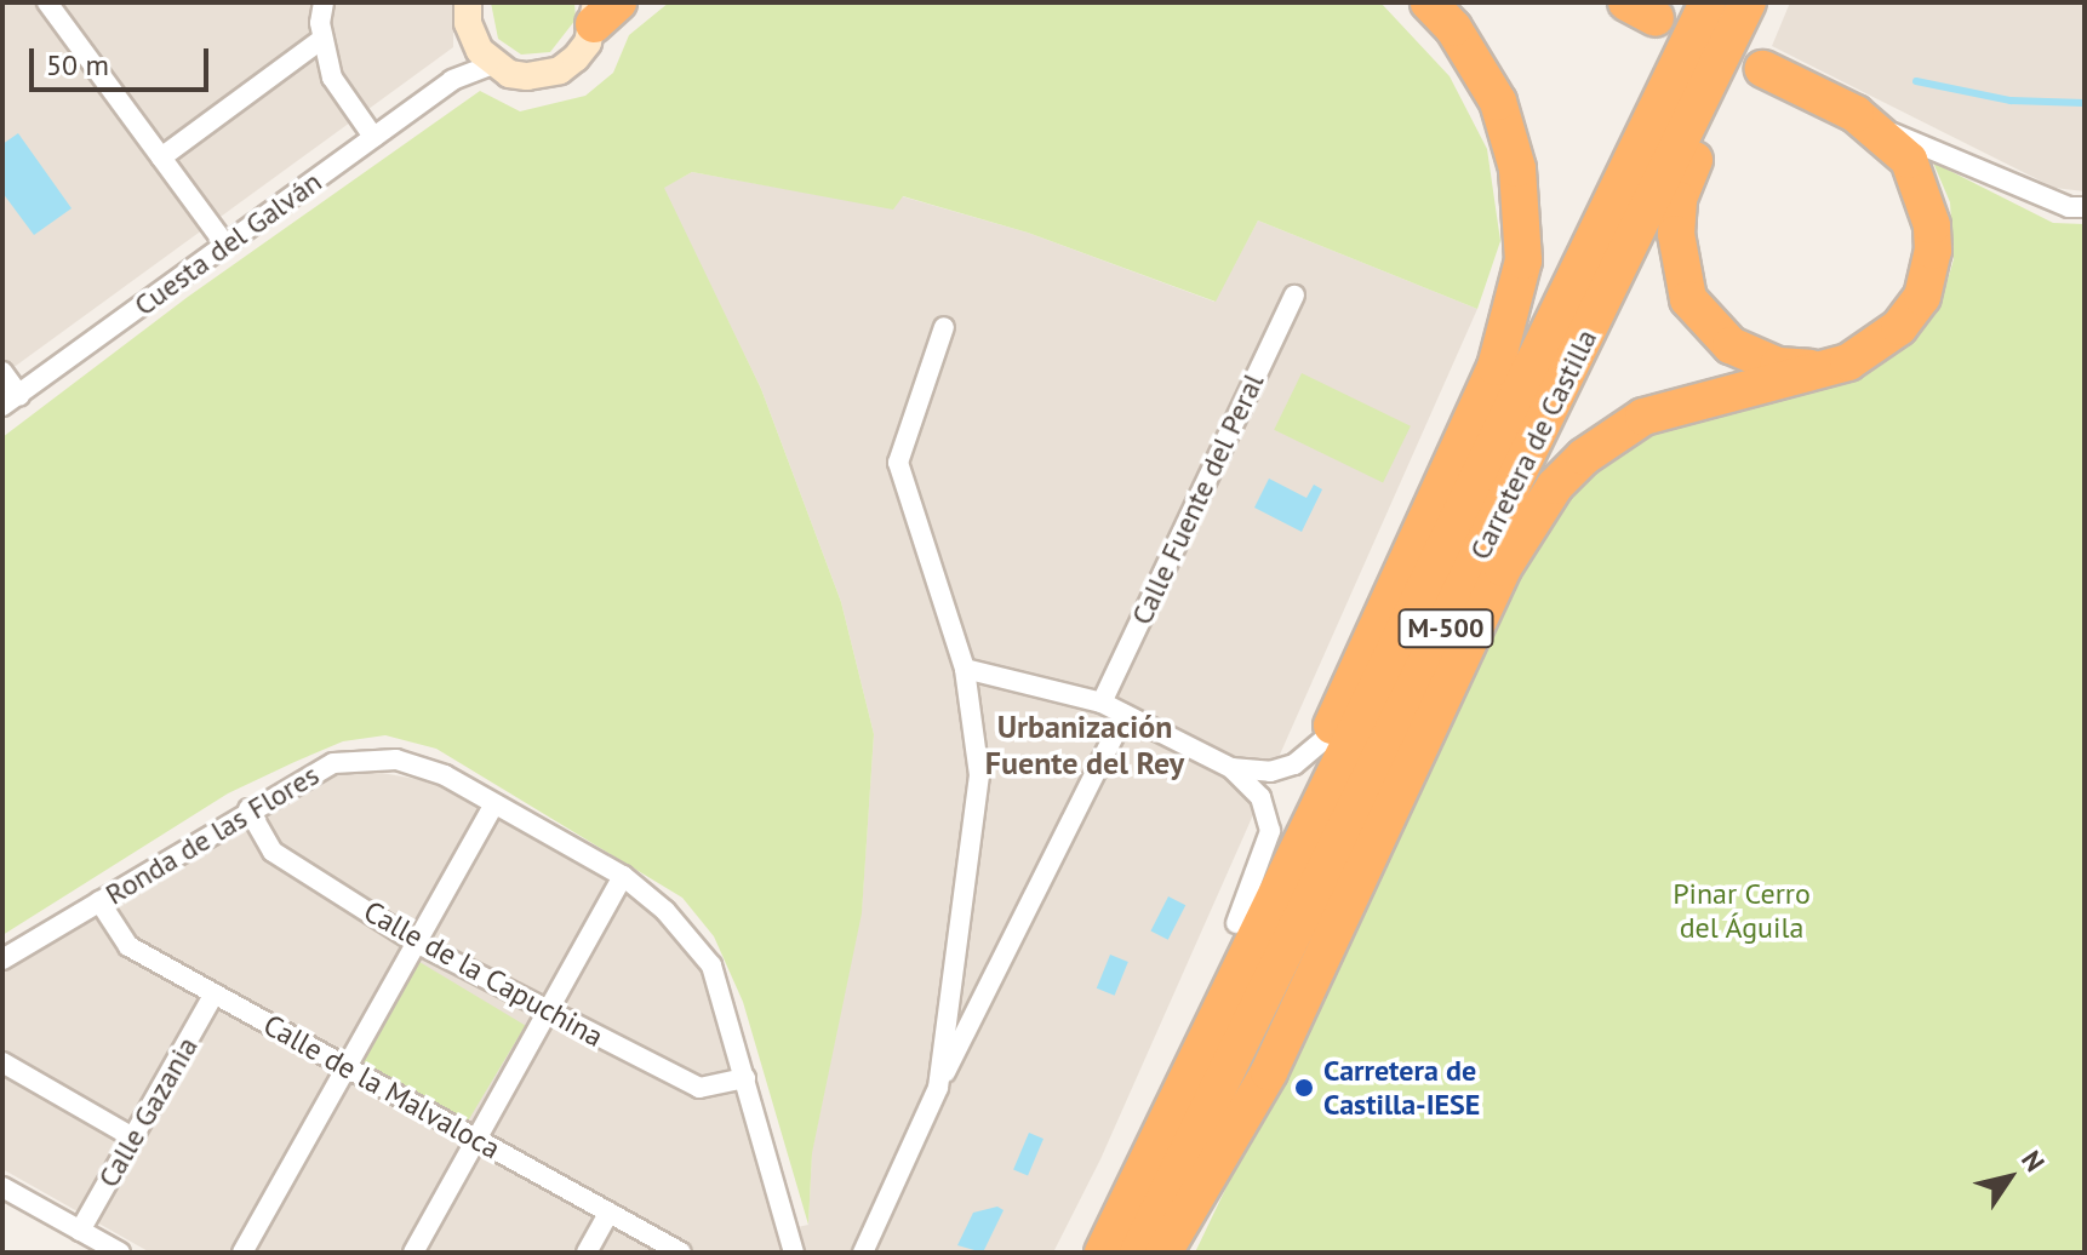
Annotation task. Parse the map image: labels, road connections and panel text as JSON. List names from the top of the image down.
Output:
{
  "streets": {
    "highway": ["Carretera de Castilla", "M-500"],
    "street": [
      "Cuesta del Galván",
      "Calle Fuente del Peral",
      "Ronda de las Flores",
      "Calle de la Capuchina",
      "Calle de la Malvaloca",
      "Calle Gazania"
    ]
  },
  "crossings": [
    ["Carretera de Castilla", "M-500"],
    ["Ronda de las Flores", "Calle de la Capuchina"],
    ["Ronda de las Flores", "Calle de la Malvaloca"],
    ["Calle de la Malvaloca", "Calle Gazania"]
  ],
  "districts": ["Urbanización Fuente del Rey"],
  "parks": ["Pinar Cerro del Águila"],
  "places": ["Carretera de Castilla-IESE"],
  "scale_bar": "50 m",
  "north": "top right"
}
